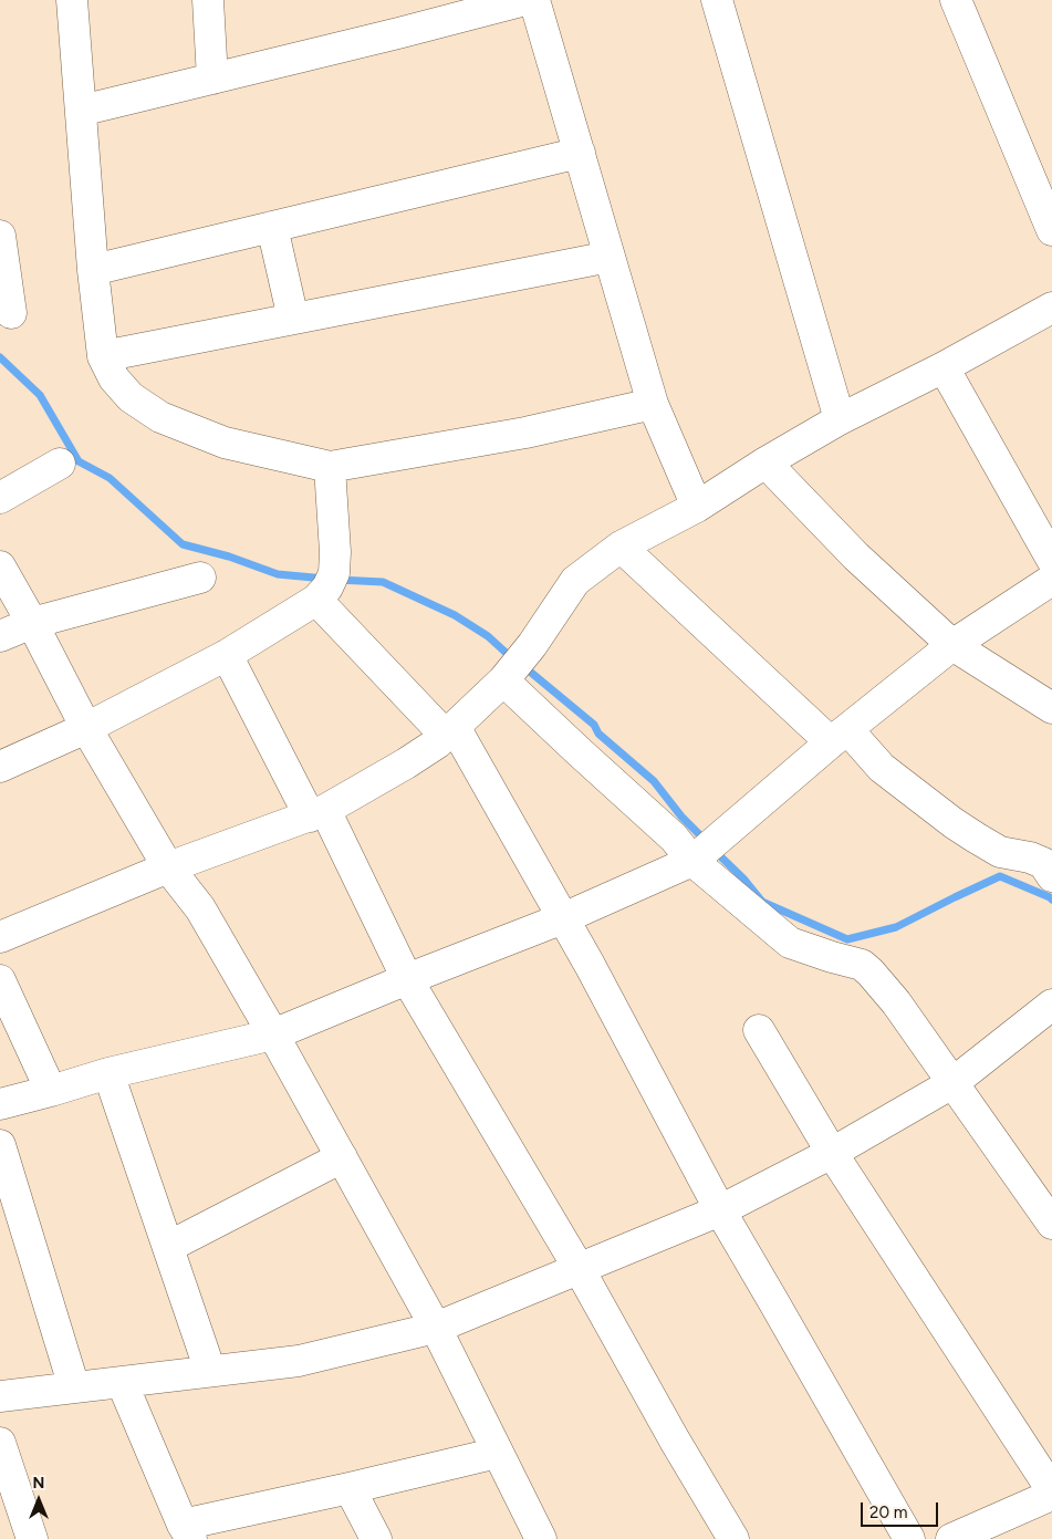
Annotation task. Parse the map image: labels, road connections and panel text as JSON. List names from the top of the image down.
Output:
{
  "scale_bar": "20 m",
  "north": "top"
}
